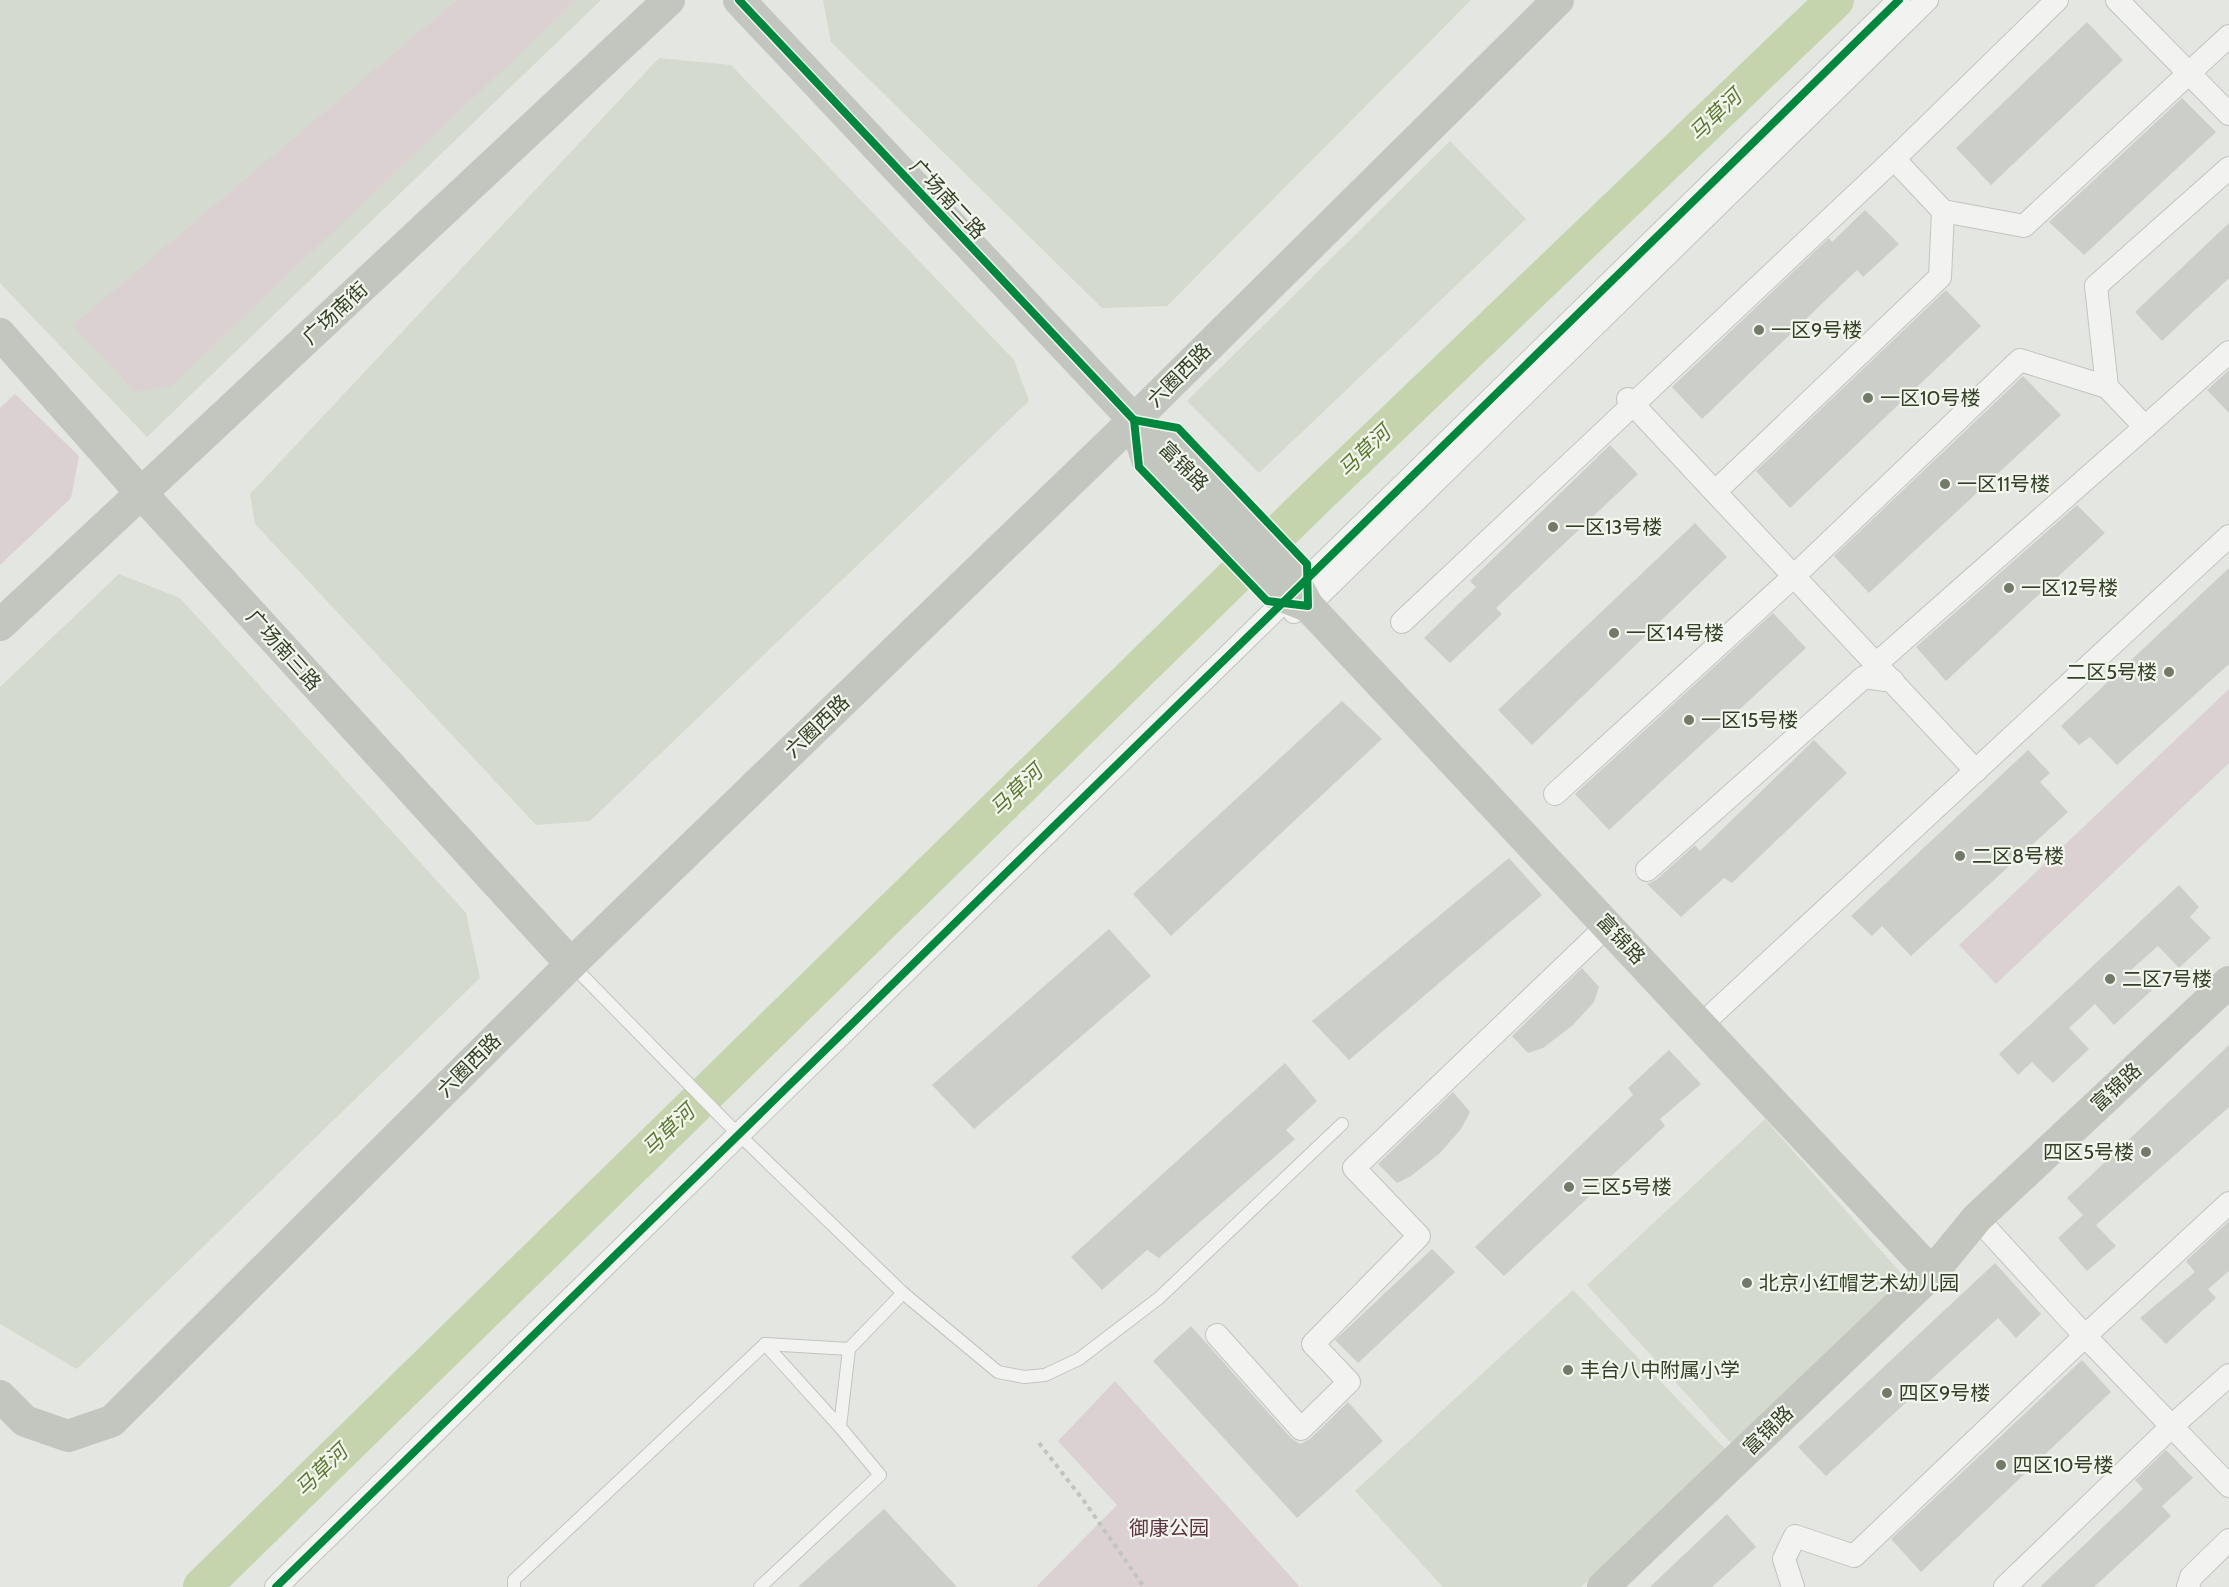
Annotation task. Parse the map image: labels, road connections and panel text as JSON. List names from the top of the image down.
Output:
{
  "streets": {
    "street": [
      "广场南二路",
      "广场南街",
      "六圈西路",
      "富锦路",
      "广场南三路"
    ]
  },
  "crossings": [
    ["广场南二路", "六圈西路"],
    ["广场南二路", "富锦路"],
    ["广场南街", "广场南三路"],
    ["六圈西路", "富锦路"],
    ["六圈西路", "广场南三路"]
  ],
  "water": ["马草河"],
  "parks": ["御康公园"],
  "places": [
    "一区9号楼",
    "一区10号楼",
    "一区11号楼",
    "一区13号楼",
    "一区12号楼",
    "一区14号楼",
    "二区5号楼",
    "一区15号楼",
    "二区8号楼",
    "二区7号楼",
    "四区5号楼",
    "三区5号楼",
    "北京小红帽艺术幼儿园",
    "丰台八中附属小学",
    "四区9号楼",
    "四区10号楼"
  ]
}
